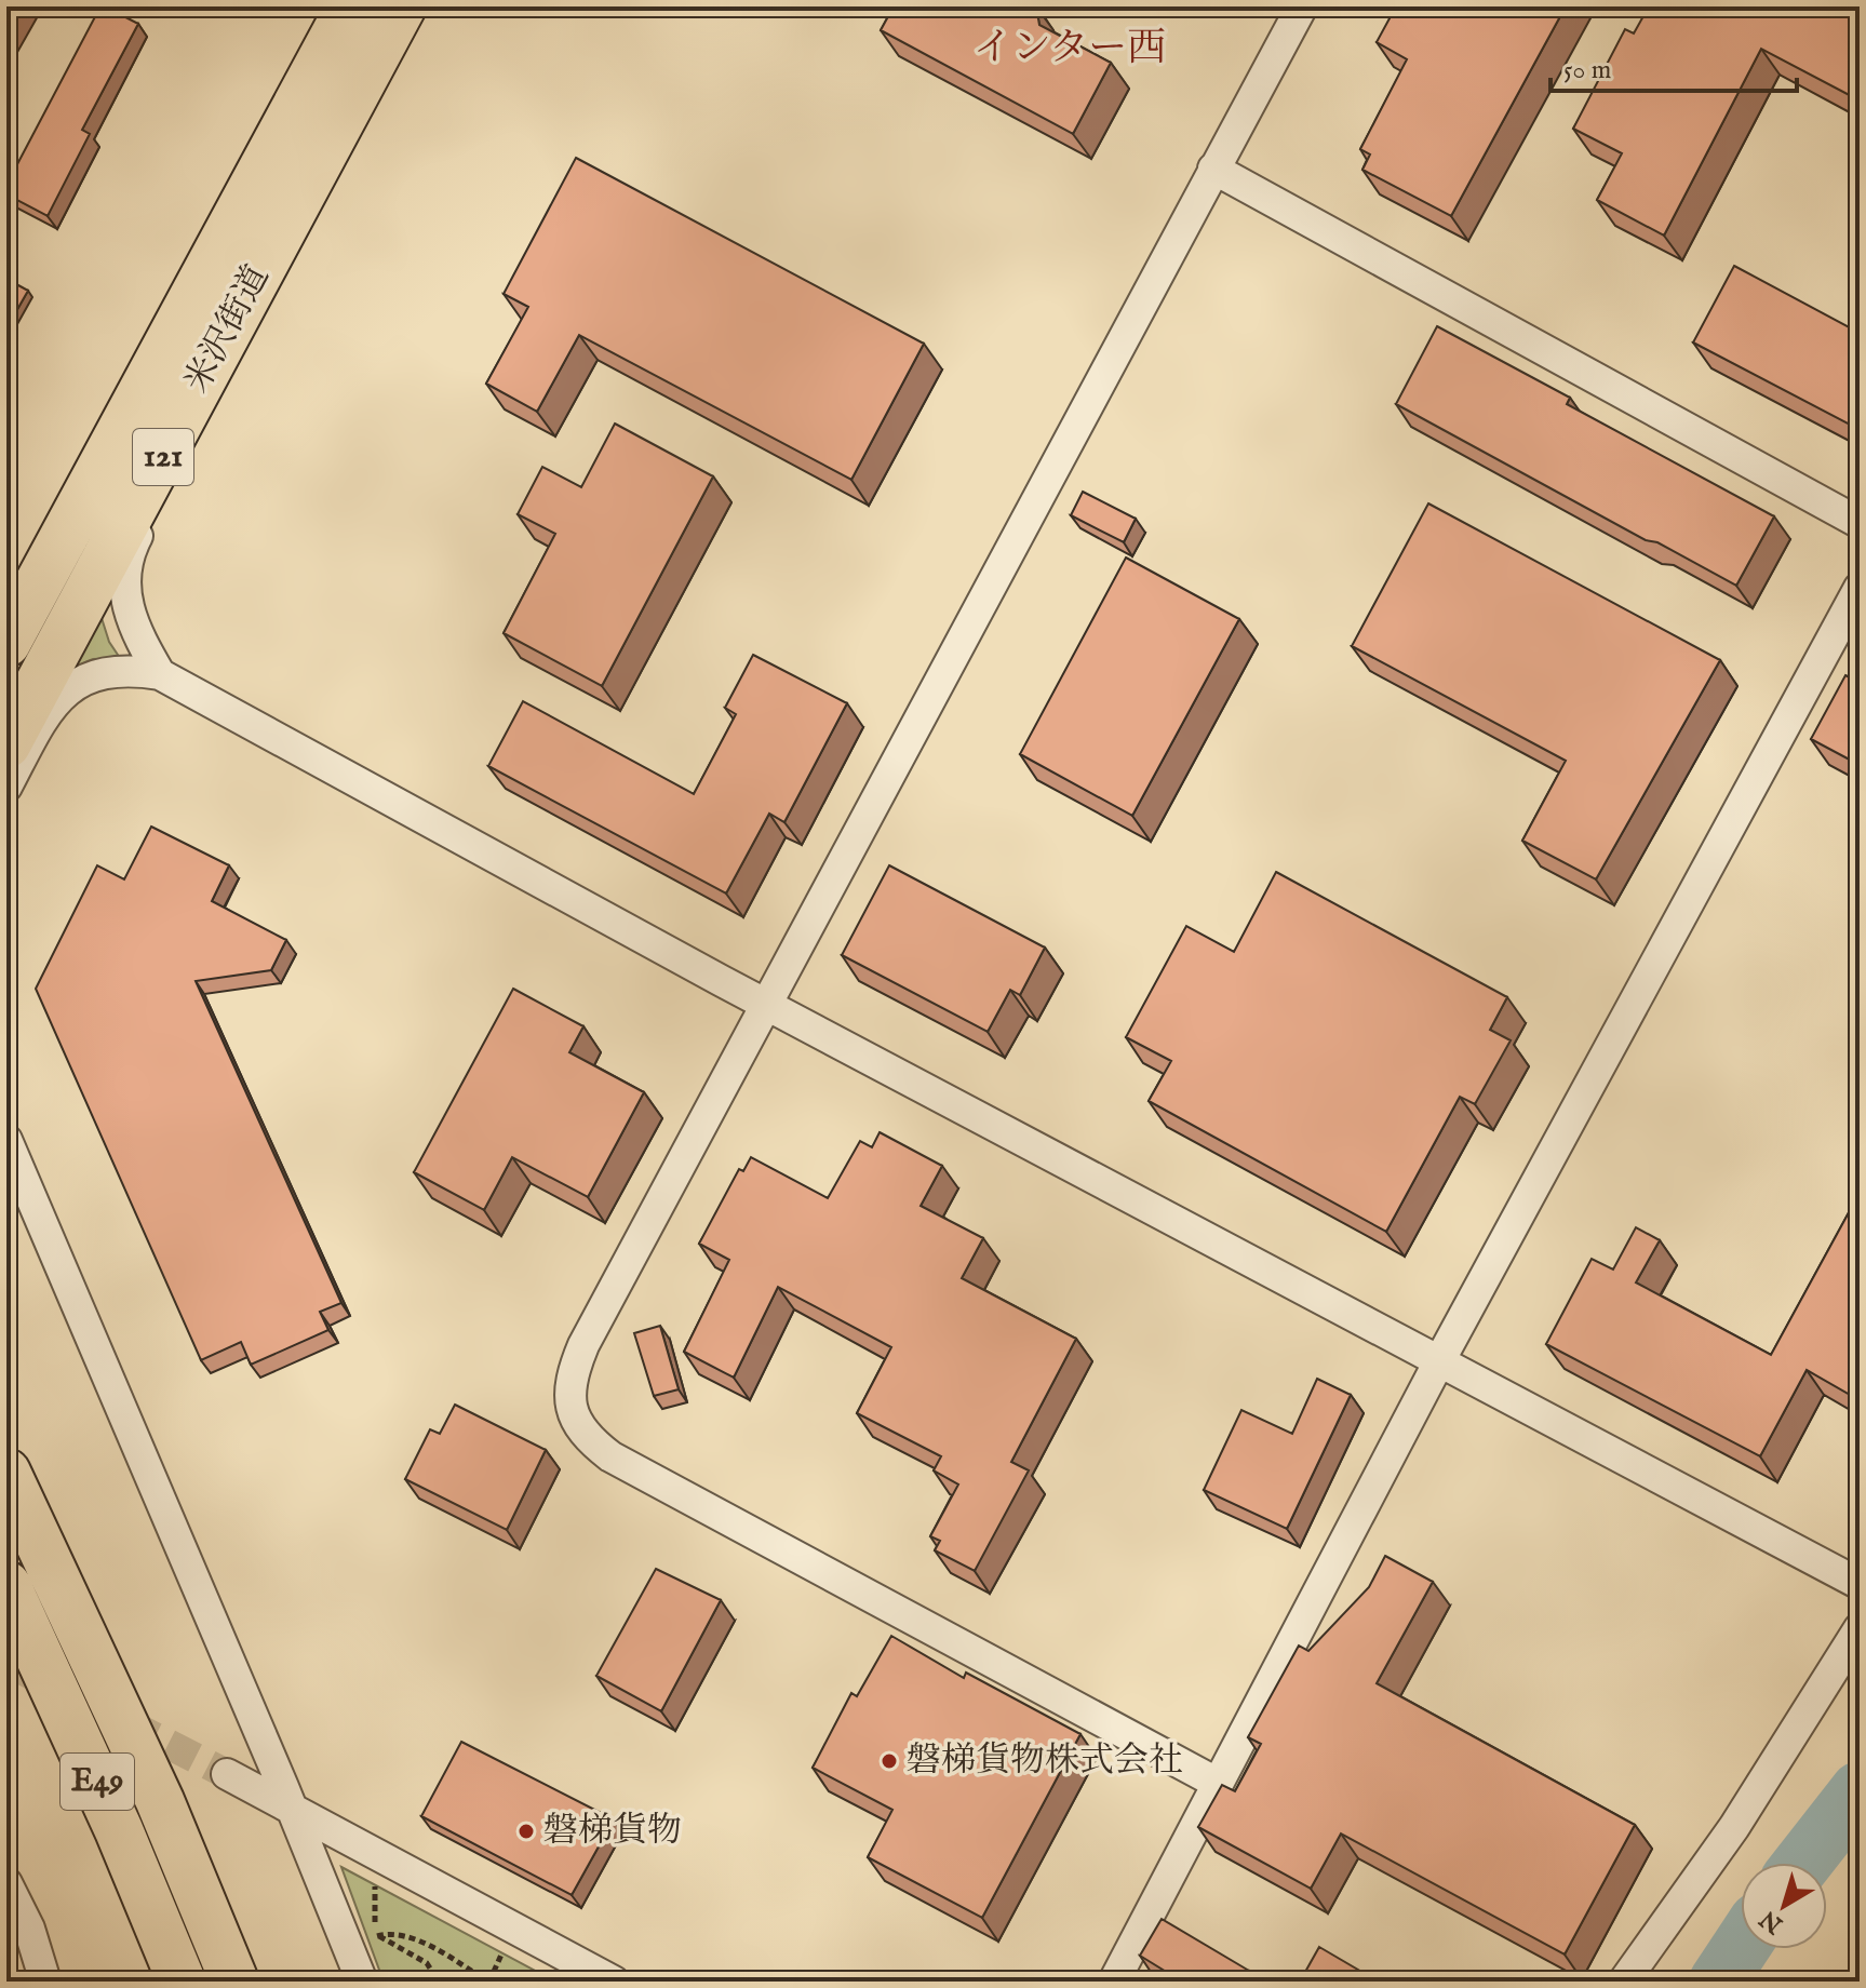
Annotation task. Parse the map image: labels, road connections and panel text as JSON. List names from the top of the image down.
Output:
{
  "streets": {
    "highway": ["米沢街道", "121", "E49"]
  },
  "districts": ["インター西"],
  "places": ["磐梯貨物株式会社", "磐梯貨物"],
  "scale_bar": "50 m",
  "north": "bottom left"
}
